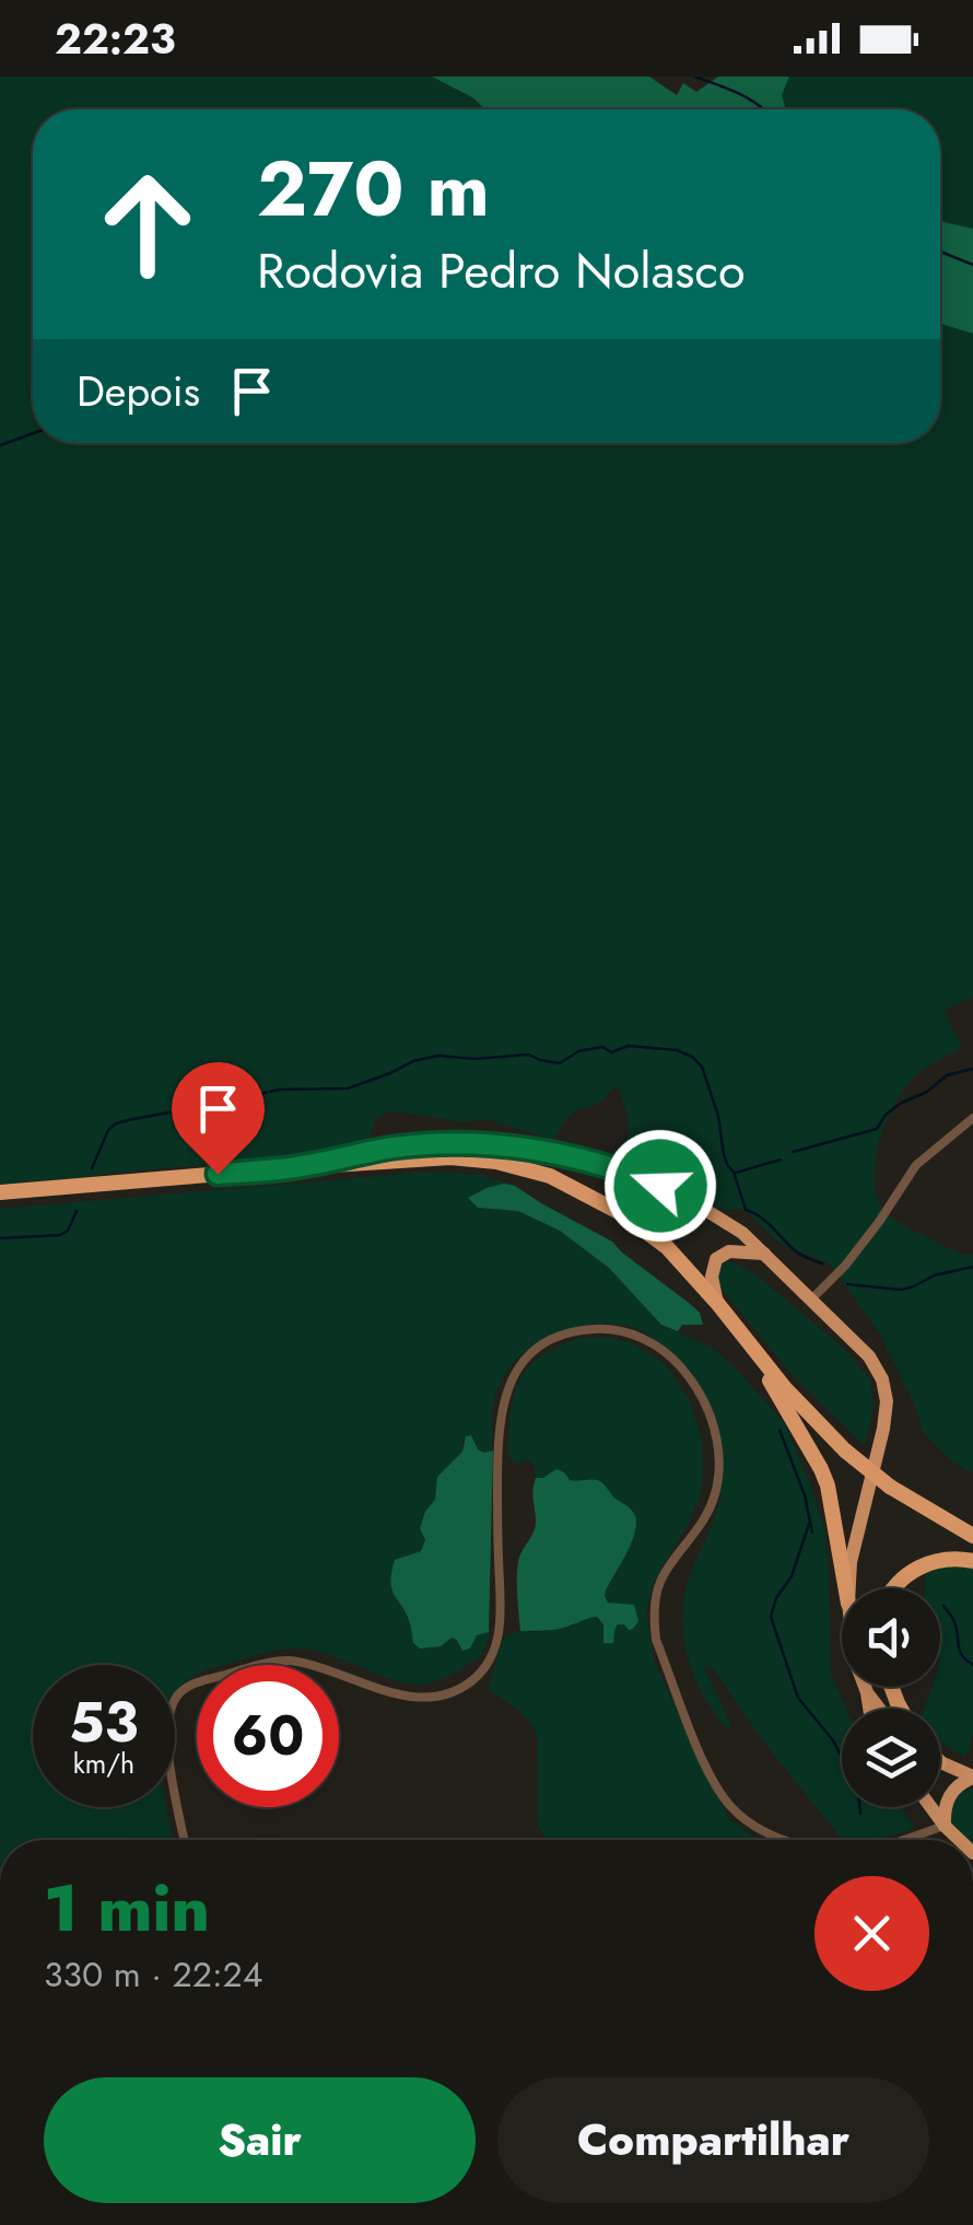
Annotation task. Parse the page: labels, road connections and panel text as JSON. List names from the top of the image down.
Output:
{
  "page": {
    "status": "22:23",
    "turn": ["270 m", "Rodovia Pedro Nolasco"],
    "then": "Depois",
    "speed": "53 km/h",
    "limit": "60",
    "heading": ["1 min", "330 m · 22:24"],
    "buttons": ["Sair", "Compartilhar"]
  }
}
